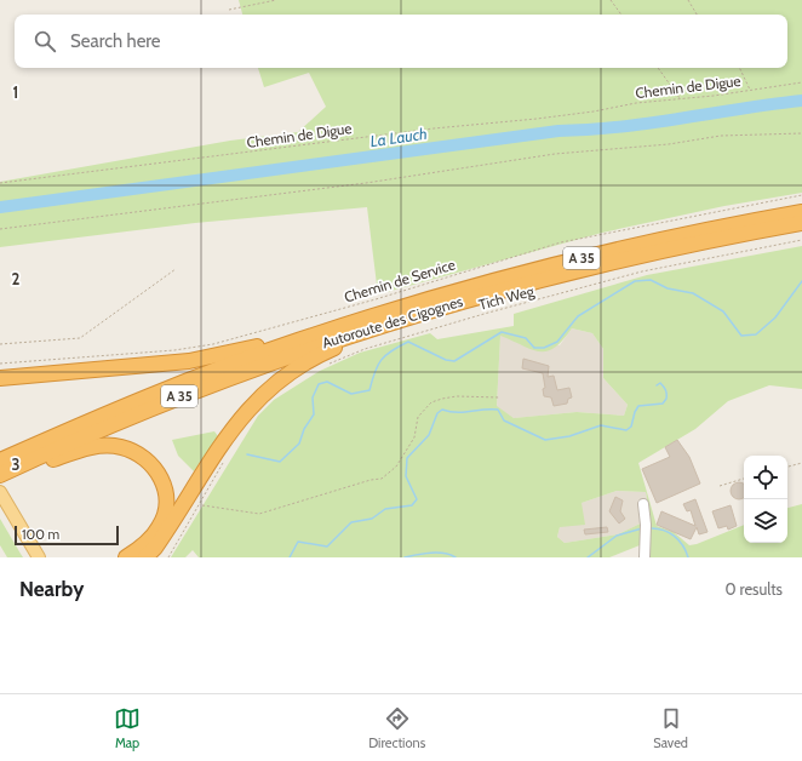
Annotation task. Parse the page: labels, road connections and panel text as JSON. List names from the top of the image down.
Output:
{
  "streets": {
    "highway": ["A 35", "Autoroute des Cigognes"],
    "path": ["Chemin de Digue", "Chemin de Service", "Tich Weg"]
  },
  "water": ["La Lauch"],
  "scale_bar": "100 m",
  "page": {
    "search": "Search here",
    "scale": "100 m",
    "heading": ["Nearby", "0 results"],
    "nav": ["Map", "Directions", "Saved"]
  },
  "grid": {
    "rows": ["1", "2", "3"]
  }
}
